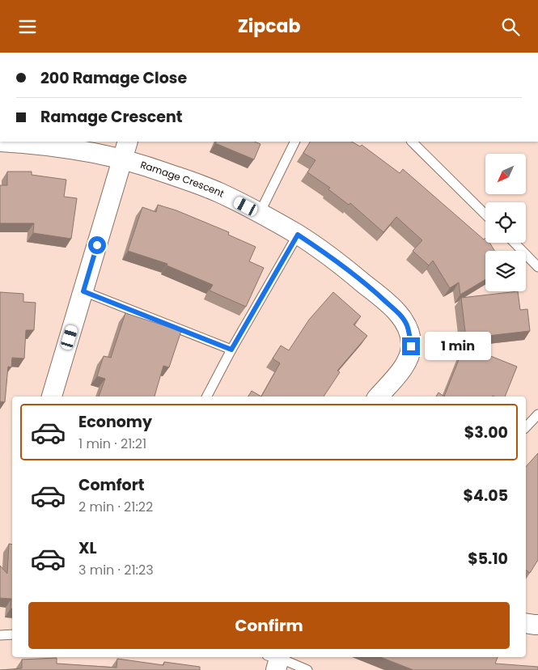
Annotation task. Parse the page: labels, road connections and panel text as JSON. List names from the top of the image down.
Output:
{
  "streets": {
    "street": ["Ramage Crescent"]
  },
  "north": "bottom left",
  "page": {
    "header": "Zipcab",
    "banner": ["200 Ramage Close", "Ramage Crescent"],
    "bubble": "1 min",
    "list": [
      {
        "name": "Economy",
        "note": "1 min · 21:21",
        "value": "$3.00"
      },
      {
        "name": "Comfort",
        "note": "2 min · 21:22",
        "value": "$4.05"
      },
      {
        "name": "XL",
        "note": "3 min · 21:23",
        "value": "$5.10"
      }
    ],
    "buttons": "Confirm"
  }
}
